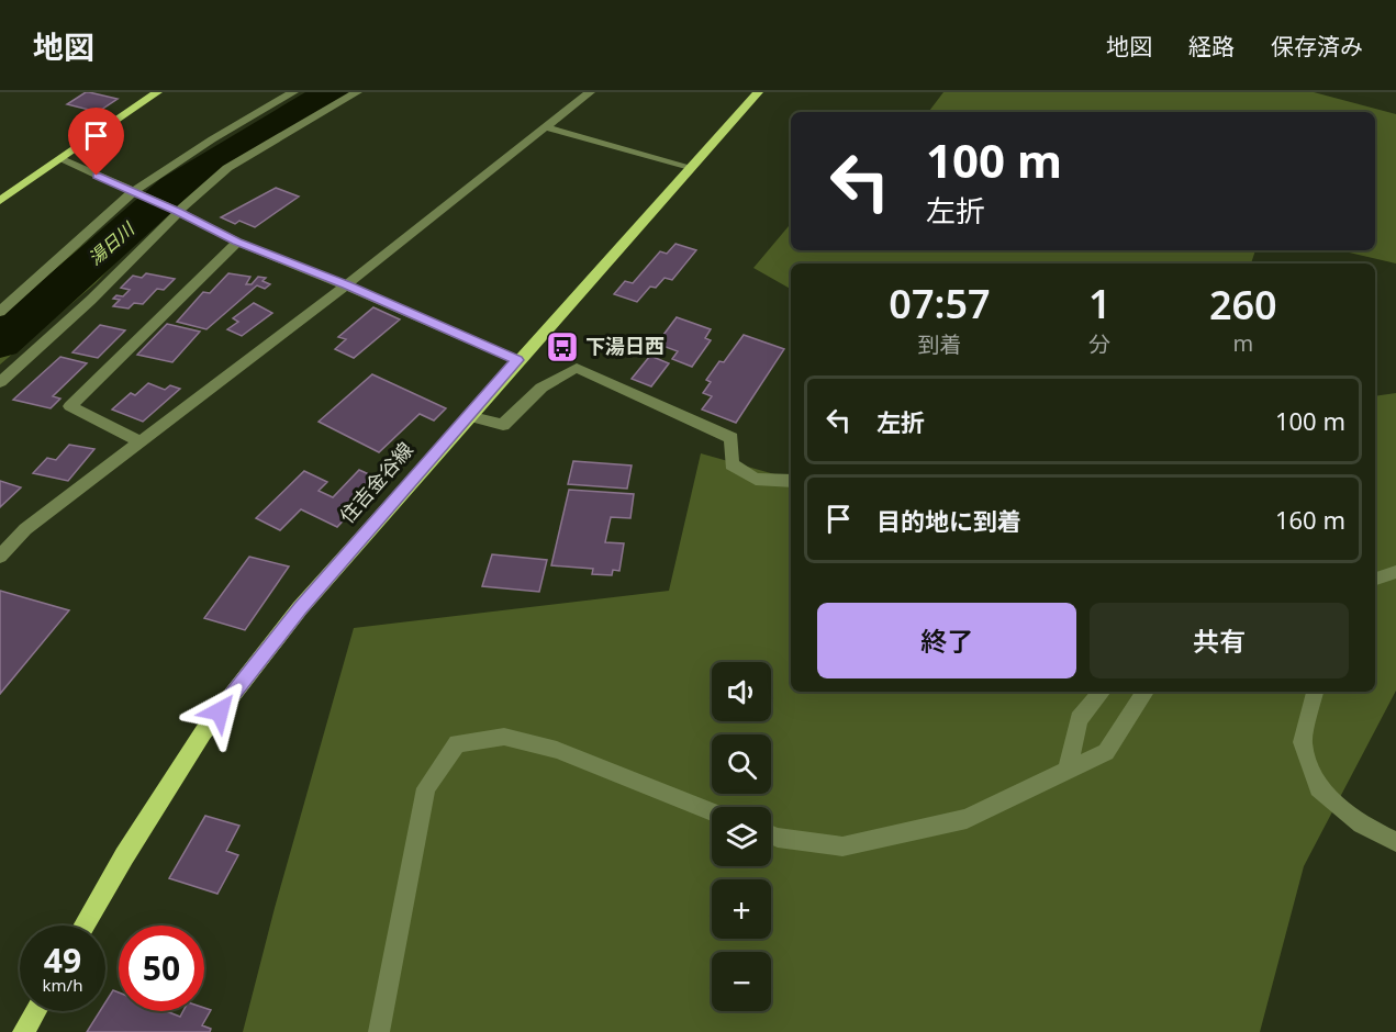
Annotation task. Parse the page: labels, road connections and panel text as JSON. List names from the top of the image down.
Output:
{
  "streets": {
    "main road": ["住吉金谷線"]
  },
  "water": ["湯日川"],
  "places": {
    "bus stop": ["下湯日西"]
  },
  "page": {
    "header": "地図",
    "nav": ["地図", "経路", "保存済み"],
    "turn": ["100 m", "左折"],
    "eta": [
      "07:57",
      "到着",
      "1",
      "分",
      "260",
      "m"
    ],
    "list": [
      {
        "name": "左折",
        "value": "100 m"
      },
      {
        "name": "目的地に到着",
        "value": "160 m"
      }
    ],
    "buttons": ["終了", "共有"],
    "map_buttons": ["+", "−"],
    "speed": "49 km/h",
    "limit": "50"
  }
}
